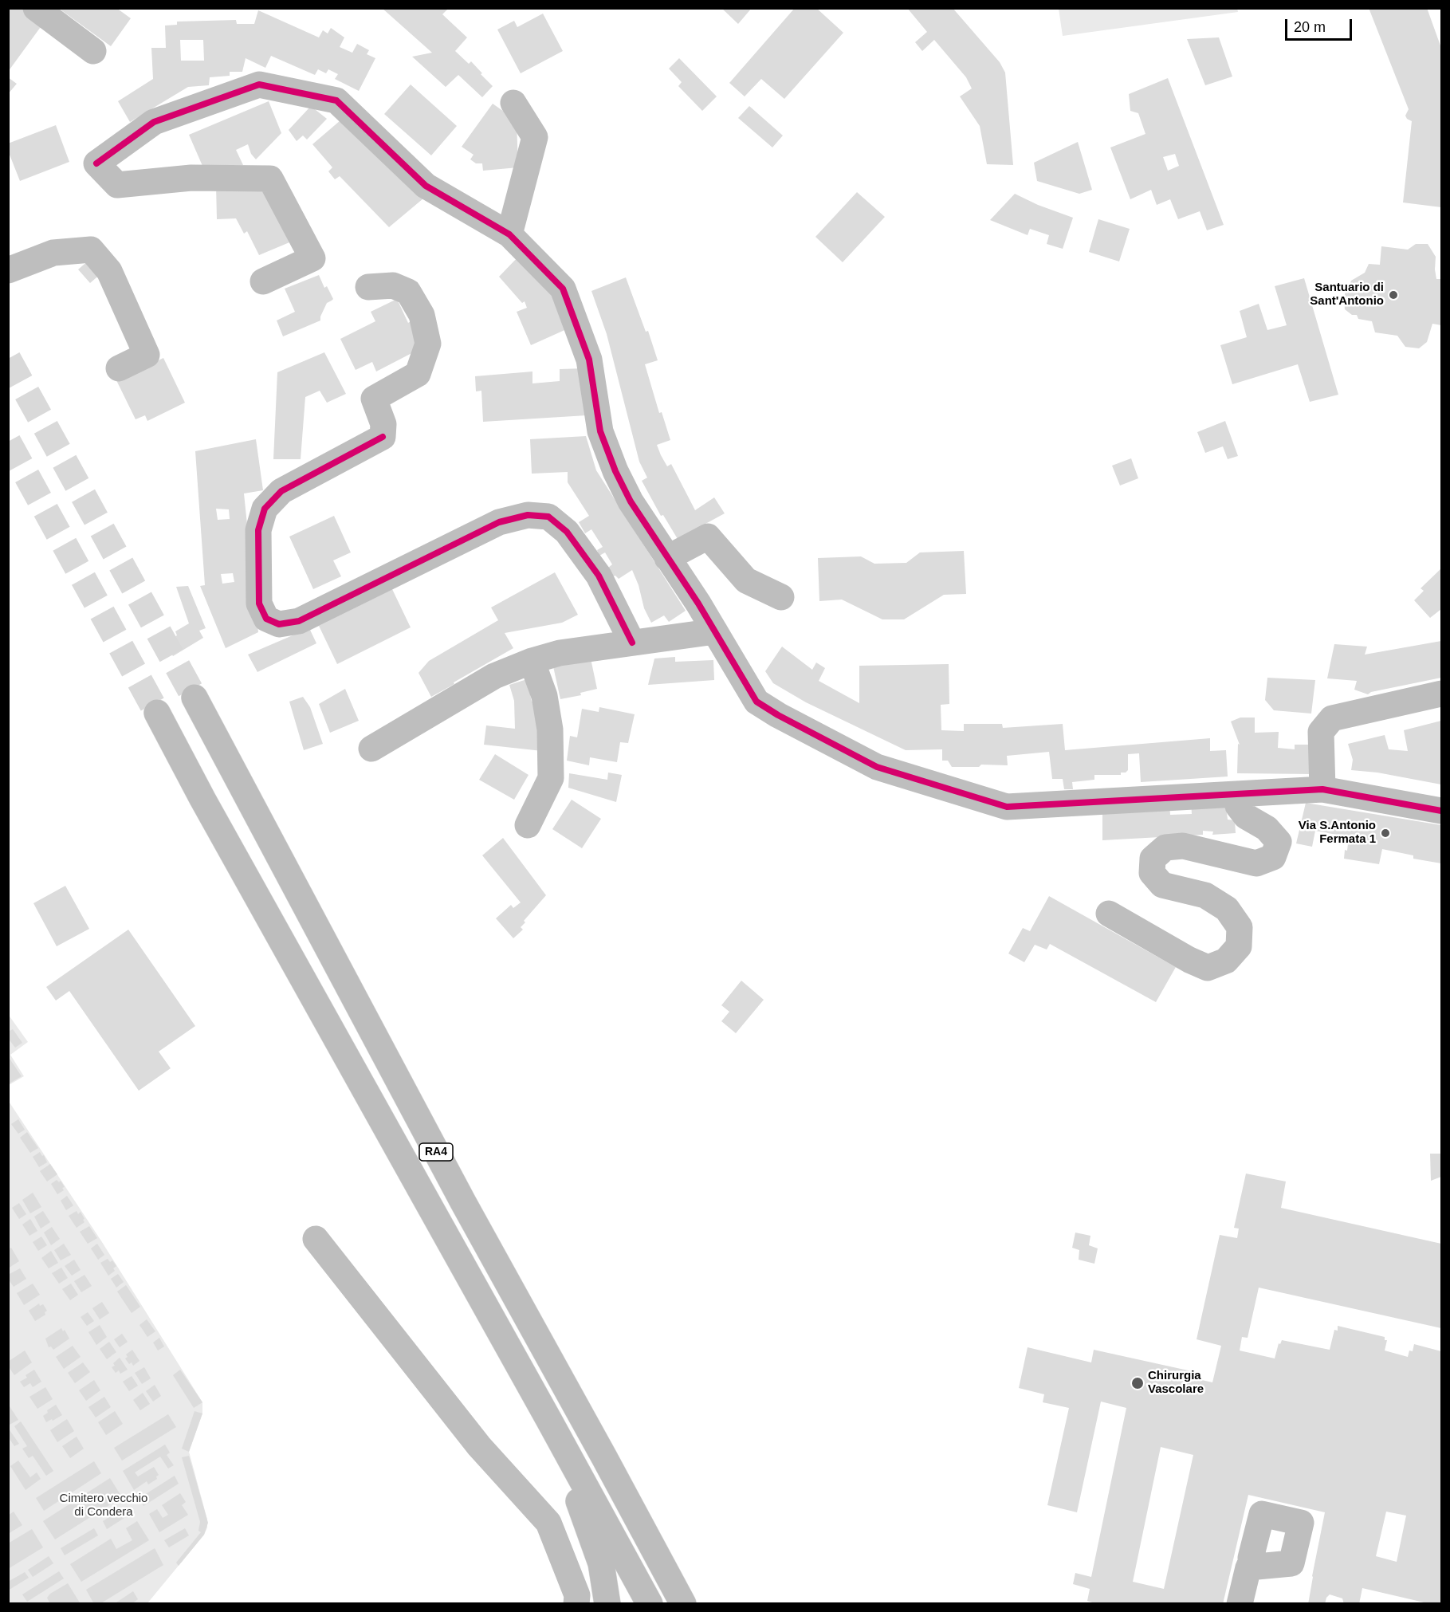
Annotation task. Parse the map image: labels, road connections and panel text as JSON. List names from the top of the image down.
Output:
{
  "streets": {
    "highway": ["RA4"]
  },
  "parks": ["Cimitero vecchio di Condera"],
  "places": ["Santuario di Sant'Antonio", "Via S.Antonio Fermata 1", "Chirurgia Vascolare"],
  "scale_bar": "20 m"
}
